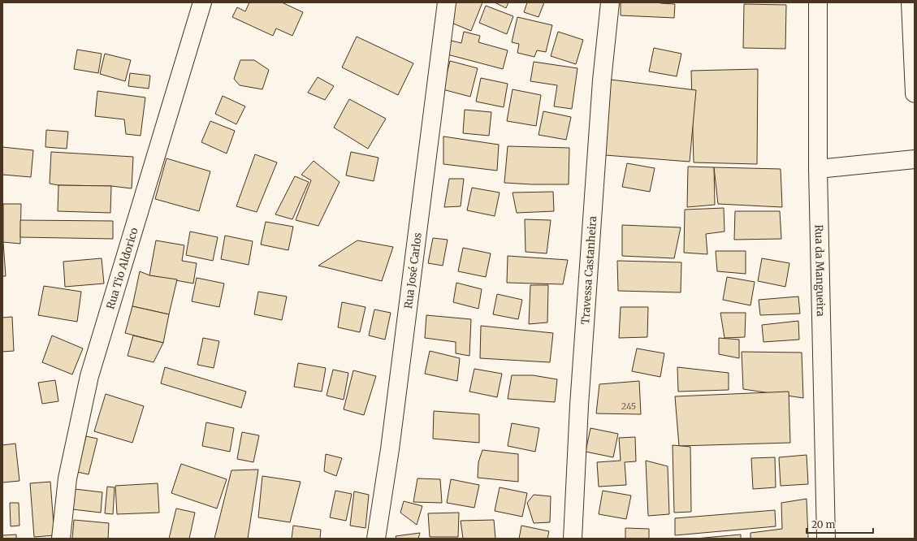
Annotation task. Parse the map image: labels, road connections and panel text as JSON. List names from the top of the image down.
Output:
{
  "streets": {
    "main road": [
      "Rua Tio Aldorico",
      "Rua José Carlos",
      "Travessa Castanheira",
      "Rua da Mangueira"
    ]
  },
  "house_numbers": ["245"],
  "scale_bar": "20 m"
}
